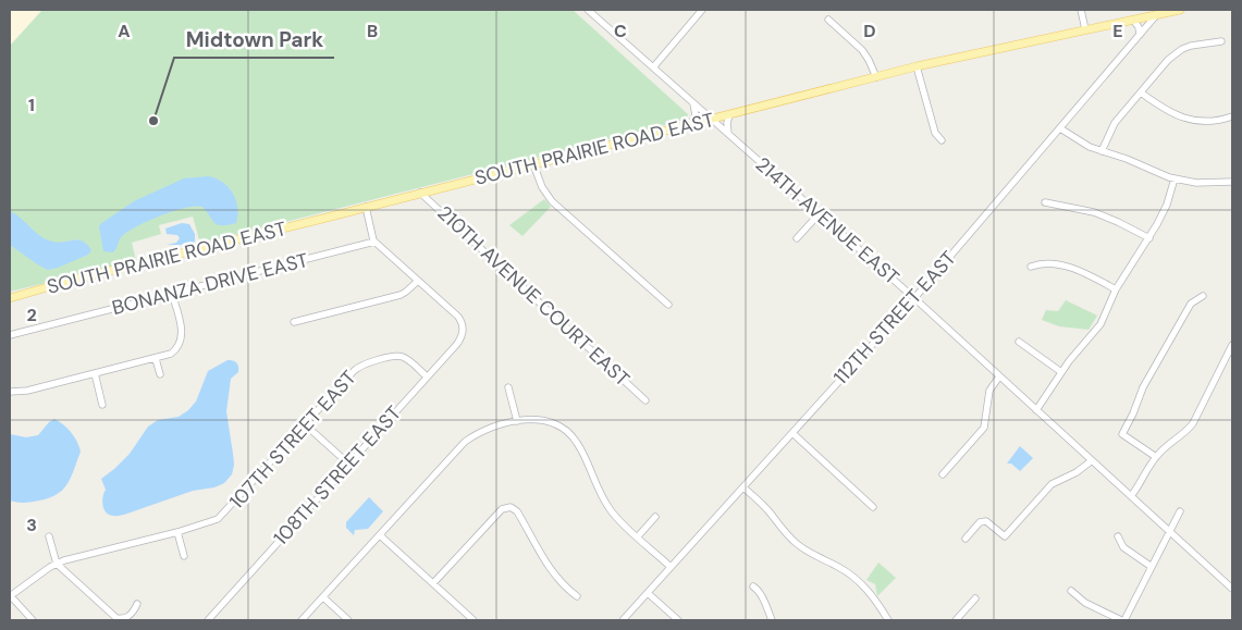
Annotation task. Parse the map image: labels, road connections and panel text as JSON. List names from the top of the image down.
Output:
{
  "streets": {
    "main road": ["SOUTH PRAIRIE ROAD EAST"],
    "street": [
      "214TH AVENUE EAST",
      "BONANZA DRIVE EAST",
      "210TH AVENUE COURT EAST",
      "112TH STREET EAST",
      "107TH STREET EAST",
      "108TH STREET EAST"
    ]
  },
  "crossings": [
    ["SOUTH PRAIRIE ROAD EAST", "214TH AVENUE EAST"],
    ["SOUTH PRAIRIE ROAD EAST", "210TH AVENUE COURT EAST"],
    ["SOUTH PRAIRIE ROAD EAST", "112TH STREET EAST"],
    ["214TH AVENUE EAST", "112TH STREET EAST"],
    ["107TH STREET EAST", "108TH STREET EAST"]
  ],
  "places": ["Midtown Park"],
  "grid": {
    "columns": [
      "A",
      "B",
      "C",
      "D",
      "E"
    ],
    "rows": ["1", "2", "3"]
  }
}
